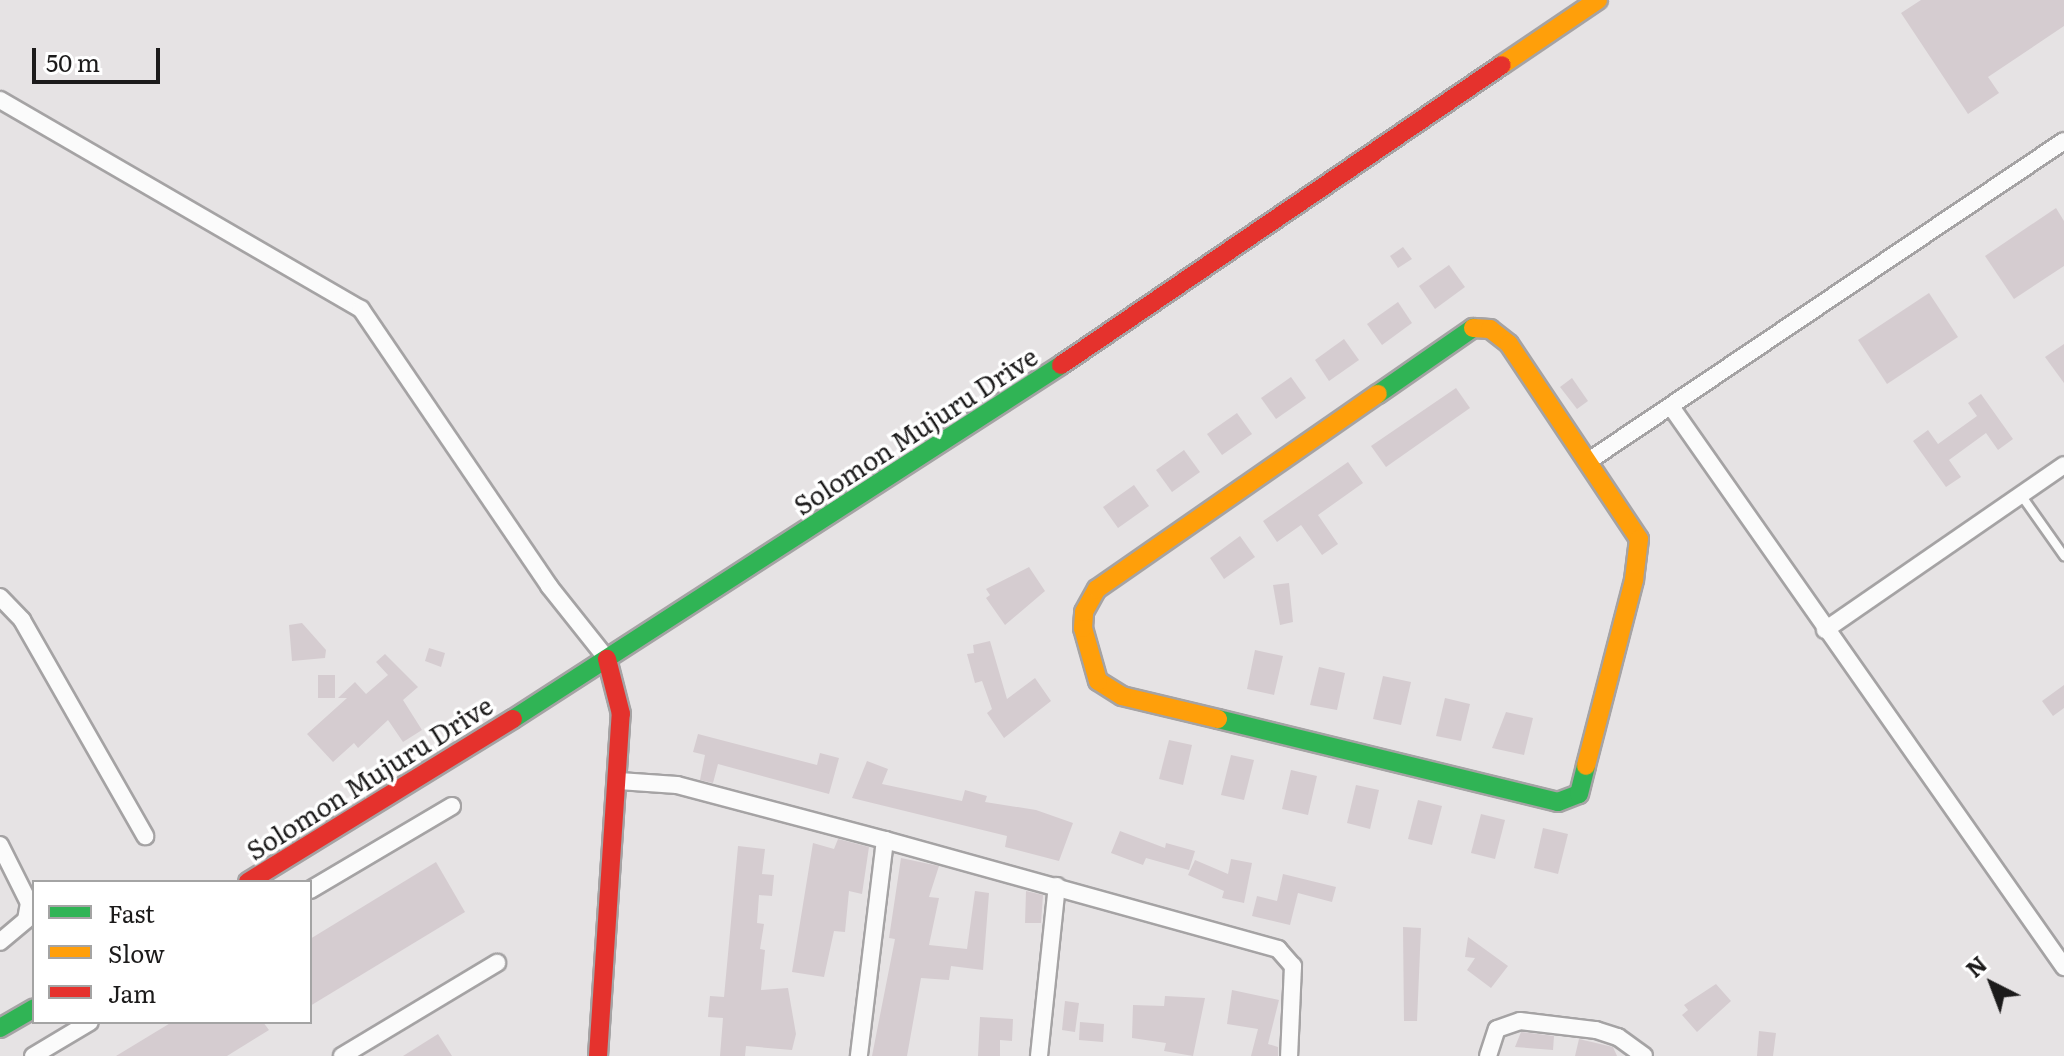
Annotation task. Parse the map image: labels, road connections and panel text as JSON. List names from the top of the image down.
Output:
{
  "streets": {
    "street": ["Solomon Mujuru Drive"]
  },
  "legend": ["Fast", "Slow", "Jam"],
  "scale_bar": "50 m",
  "north": "top left"
}
